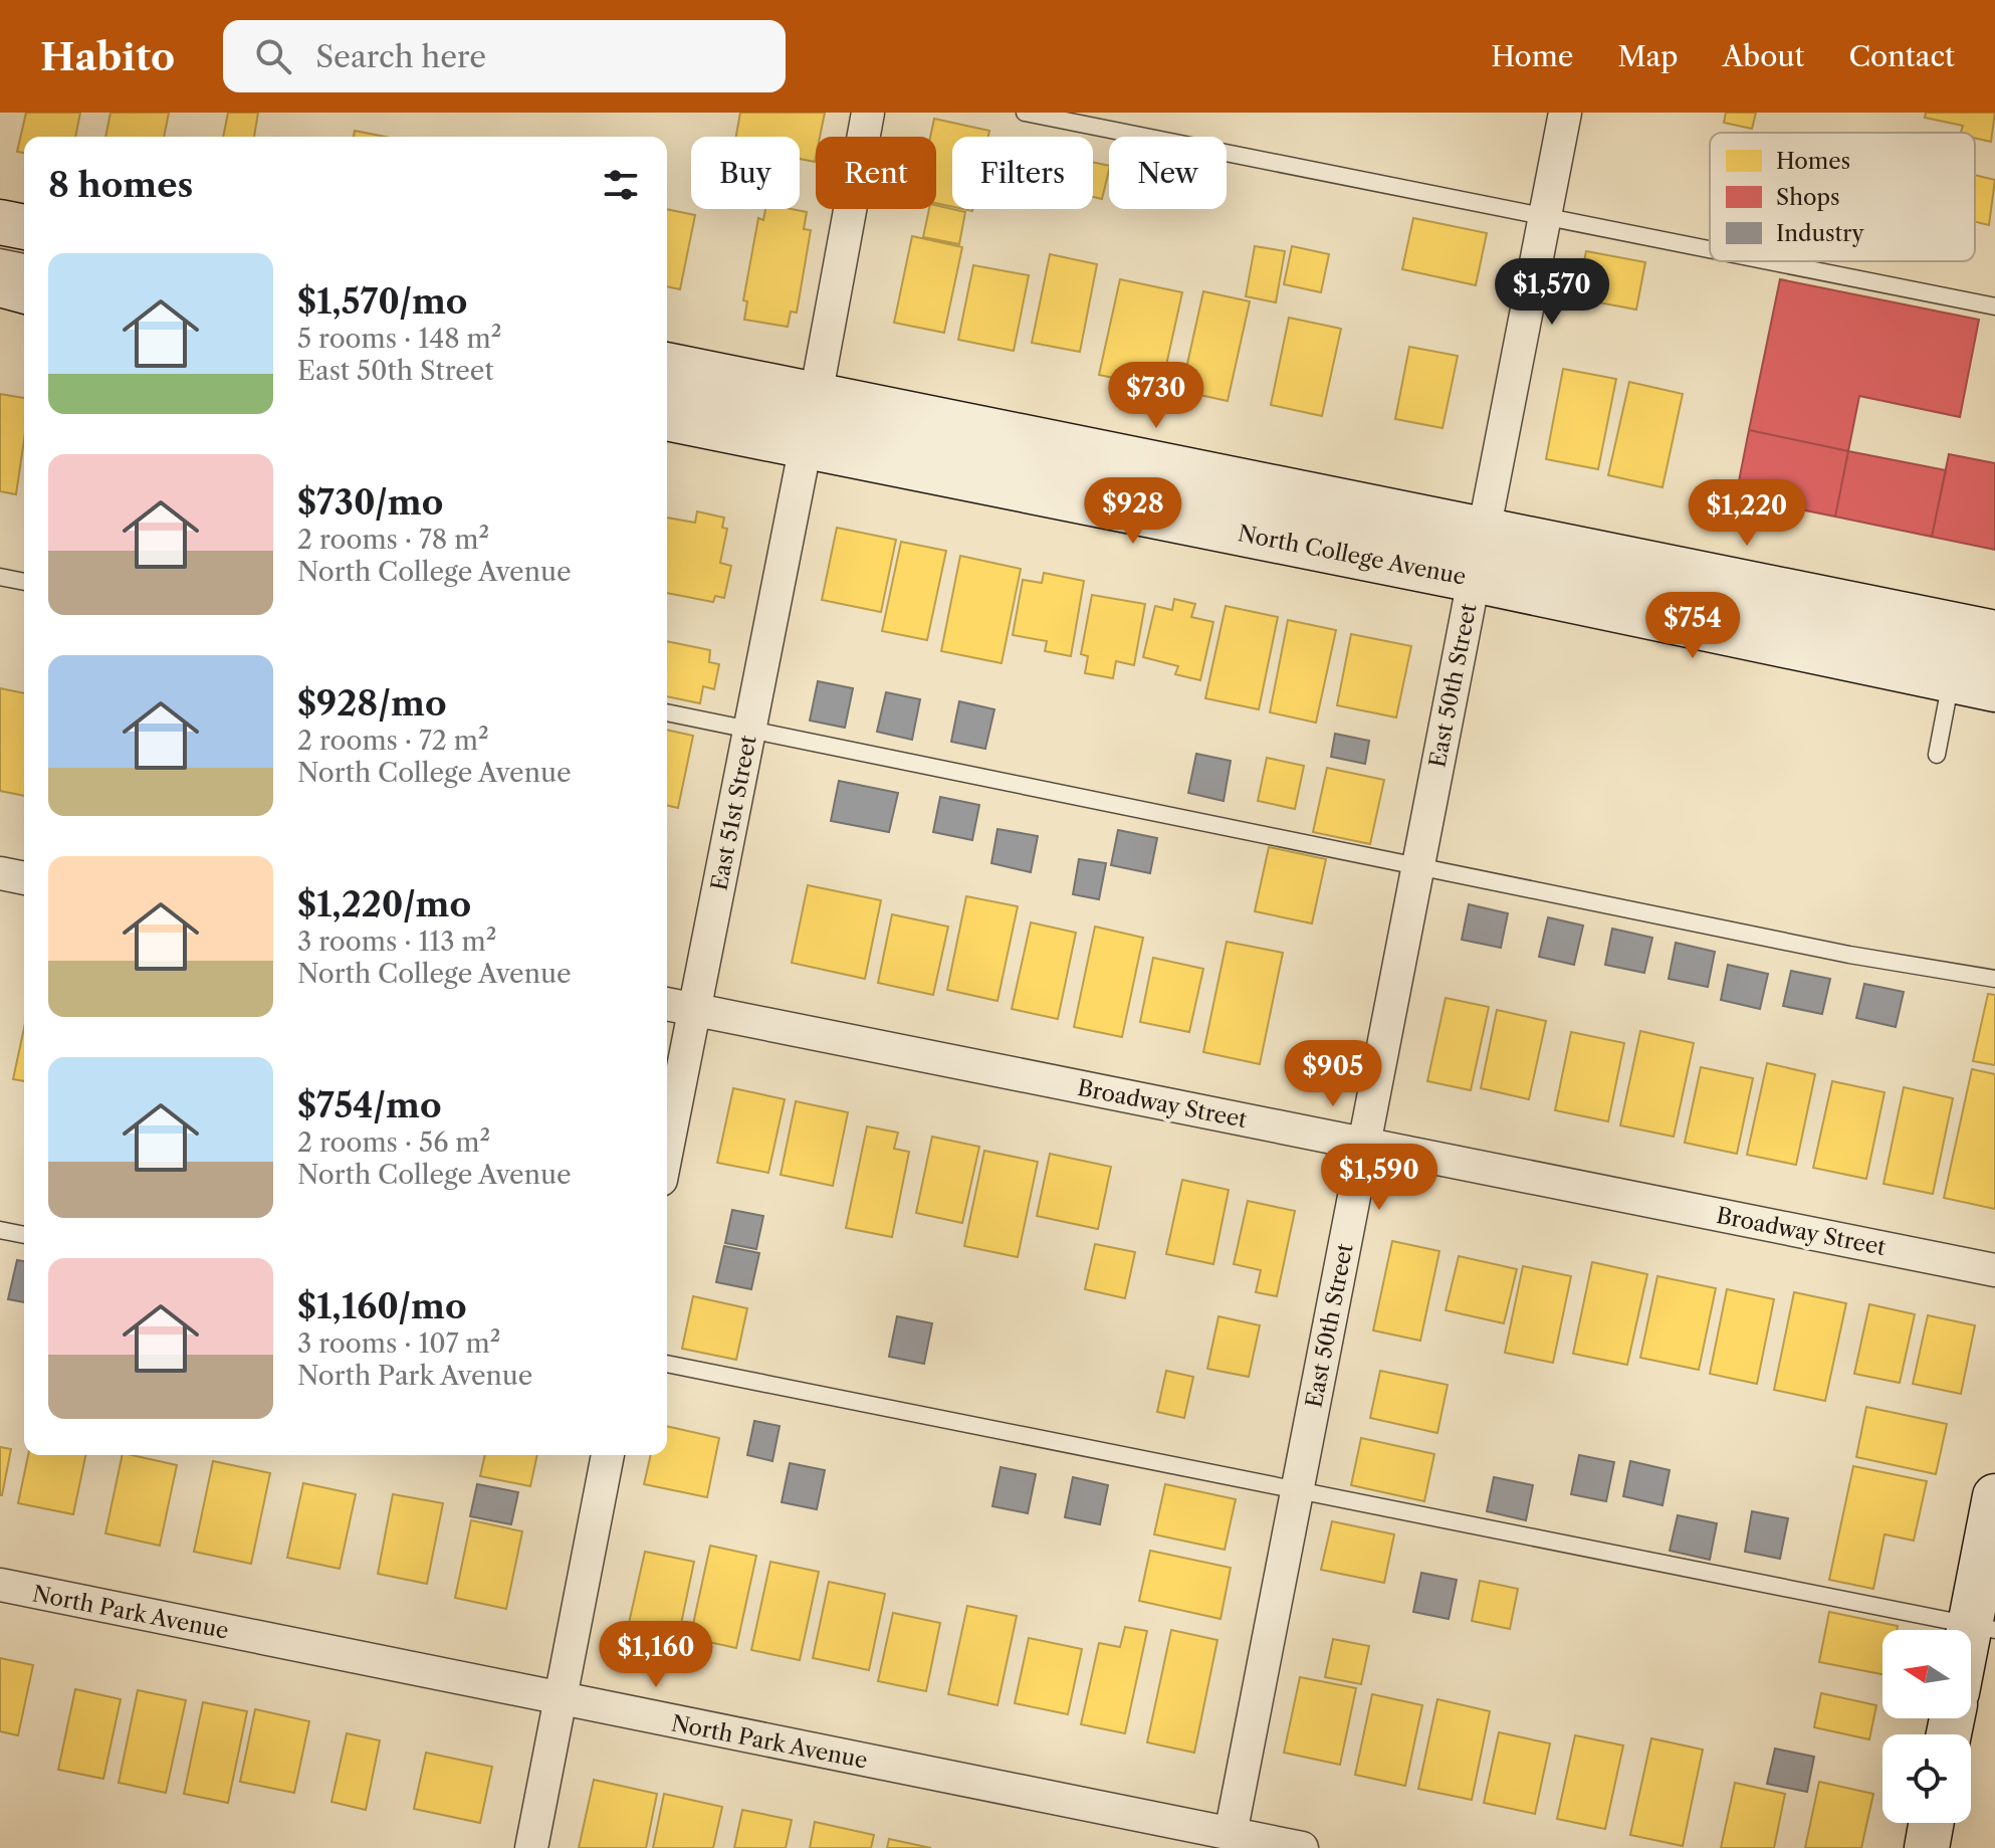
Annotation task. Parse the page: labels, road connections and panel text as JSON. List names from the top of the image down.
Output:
{
  "streets": {
    "main road": ["North College Avenue"],
    "street": [
      "East 50th Street",
      "East 51st Street",
      "Broadway Street",
      "North Park Avenue"
    ]
  },
  "crossings": [
    ["North College Avenue", "East 50th Street"],
    ["North College Avenue", "East 51st Street"],
    ["East 50th Street", "Broadway Street"],
    ["East 50th Street", "North Park Avenue"],
    ["East 51st Street", "Broadway Street"]
  ],
  "legend": ["Homes", "Shops", "Industry"],
  "north": "left",
  "page": {
    "header": "Habito",
    "search": "Search here",
    "nav": [
      "Home",
      "Map",
      "About",
      "Contact"
    ],
    "chip": [
      "Buy",
      "Rent",
      "Filters",
      "New"
    ],
    "heading": "8 homes",
    "list": [
      {
        "name": "$1,570/mo",
        "note": "5 rooms · 148 m² · East 50th Street"
      },
      {
        "name": "$730/mo",
        "note": "2 rooms · 78 m² · North College Avenue"
      },
      {
        "name": "$928/mo",
        "note": "2 rooms · 72 m² · North College Avenue"
      },
      {
        "name": "$1,220/mo",
        "note": "3 rooms · 113 m² · North College Avenue"
      },
      {
        "name": "$754/mo",
        "note": "2 rooms · 56 m² · North College Avenue"
      },
      {
        "name": "$1,160/mo",
        "note": "3 rooms · 107 m² · North Park Avenue"
      }
    ],
    "price": [
      "$1,570",
      "$730",
      "$928",
      "$1,220",
      "$754",
      "$905",
      "$1,590",
      "$1,160"
    ]
  }
}
